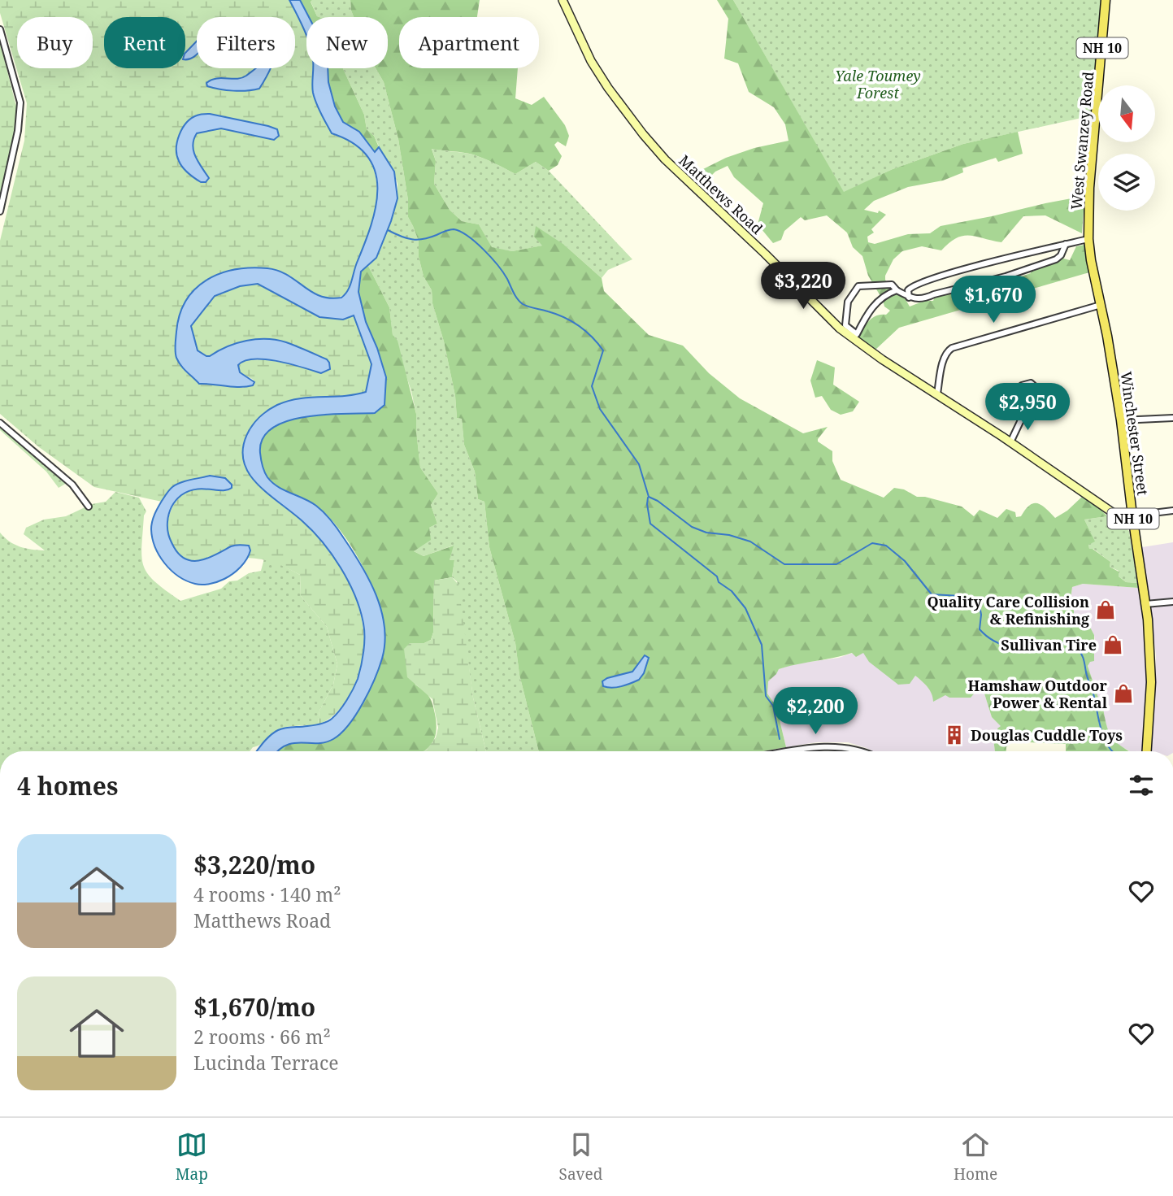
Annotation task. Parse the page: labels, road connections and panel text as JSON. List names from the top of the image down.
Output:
{
  "streets": {
    "main road": ["NH 10", "West Swanzey Road", "Winchester Street"],
    "street": ["Matthews Road"]
  },
  "crossings": [
    ["West Swanzey Road", "Winchester Street"],
    ["Matthews Road", "Winchester Street"]
  ],
  "parks": ["Yale Toumey Forest"],
  "places": {
    "shop": ["Quality Care Collision & Refinishing", "Sullivan Tire", "Hamshaw Outdoor Power & Rental"],
    "building": ["Douglas Cuddle Toys"]
  },
  "north": "bottom",
  "page": {
    "chip": [
      "Buy",
      "Rent",
      "Filters",
      "New",
      "Apartment"
    ],
    "price": [
      "$3,220",
      "$1,670",
      "$2,950",
      "$2,200"
    ],
    "heading": "4 homes",
    "list": [
      {
        "name": "$3,220/mo",
        "note": "4 rooms · 140 m² · Matthews Road"
      },
      {
        "name": "$1,670/mo",
        "note": "2 rooms · 66 m² · Lucinda Terrace"
      }
    ],
    "tabs": ["Map", "Saved", "Home"]
  }
}
